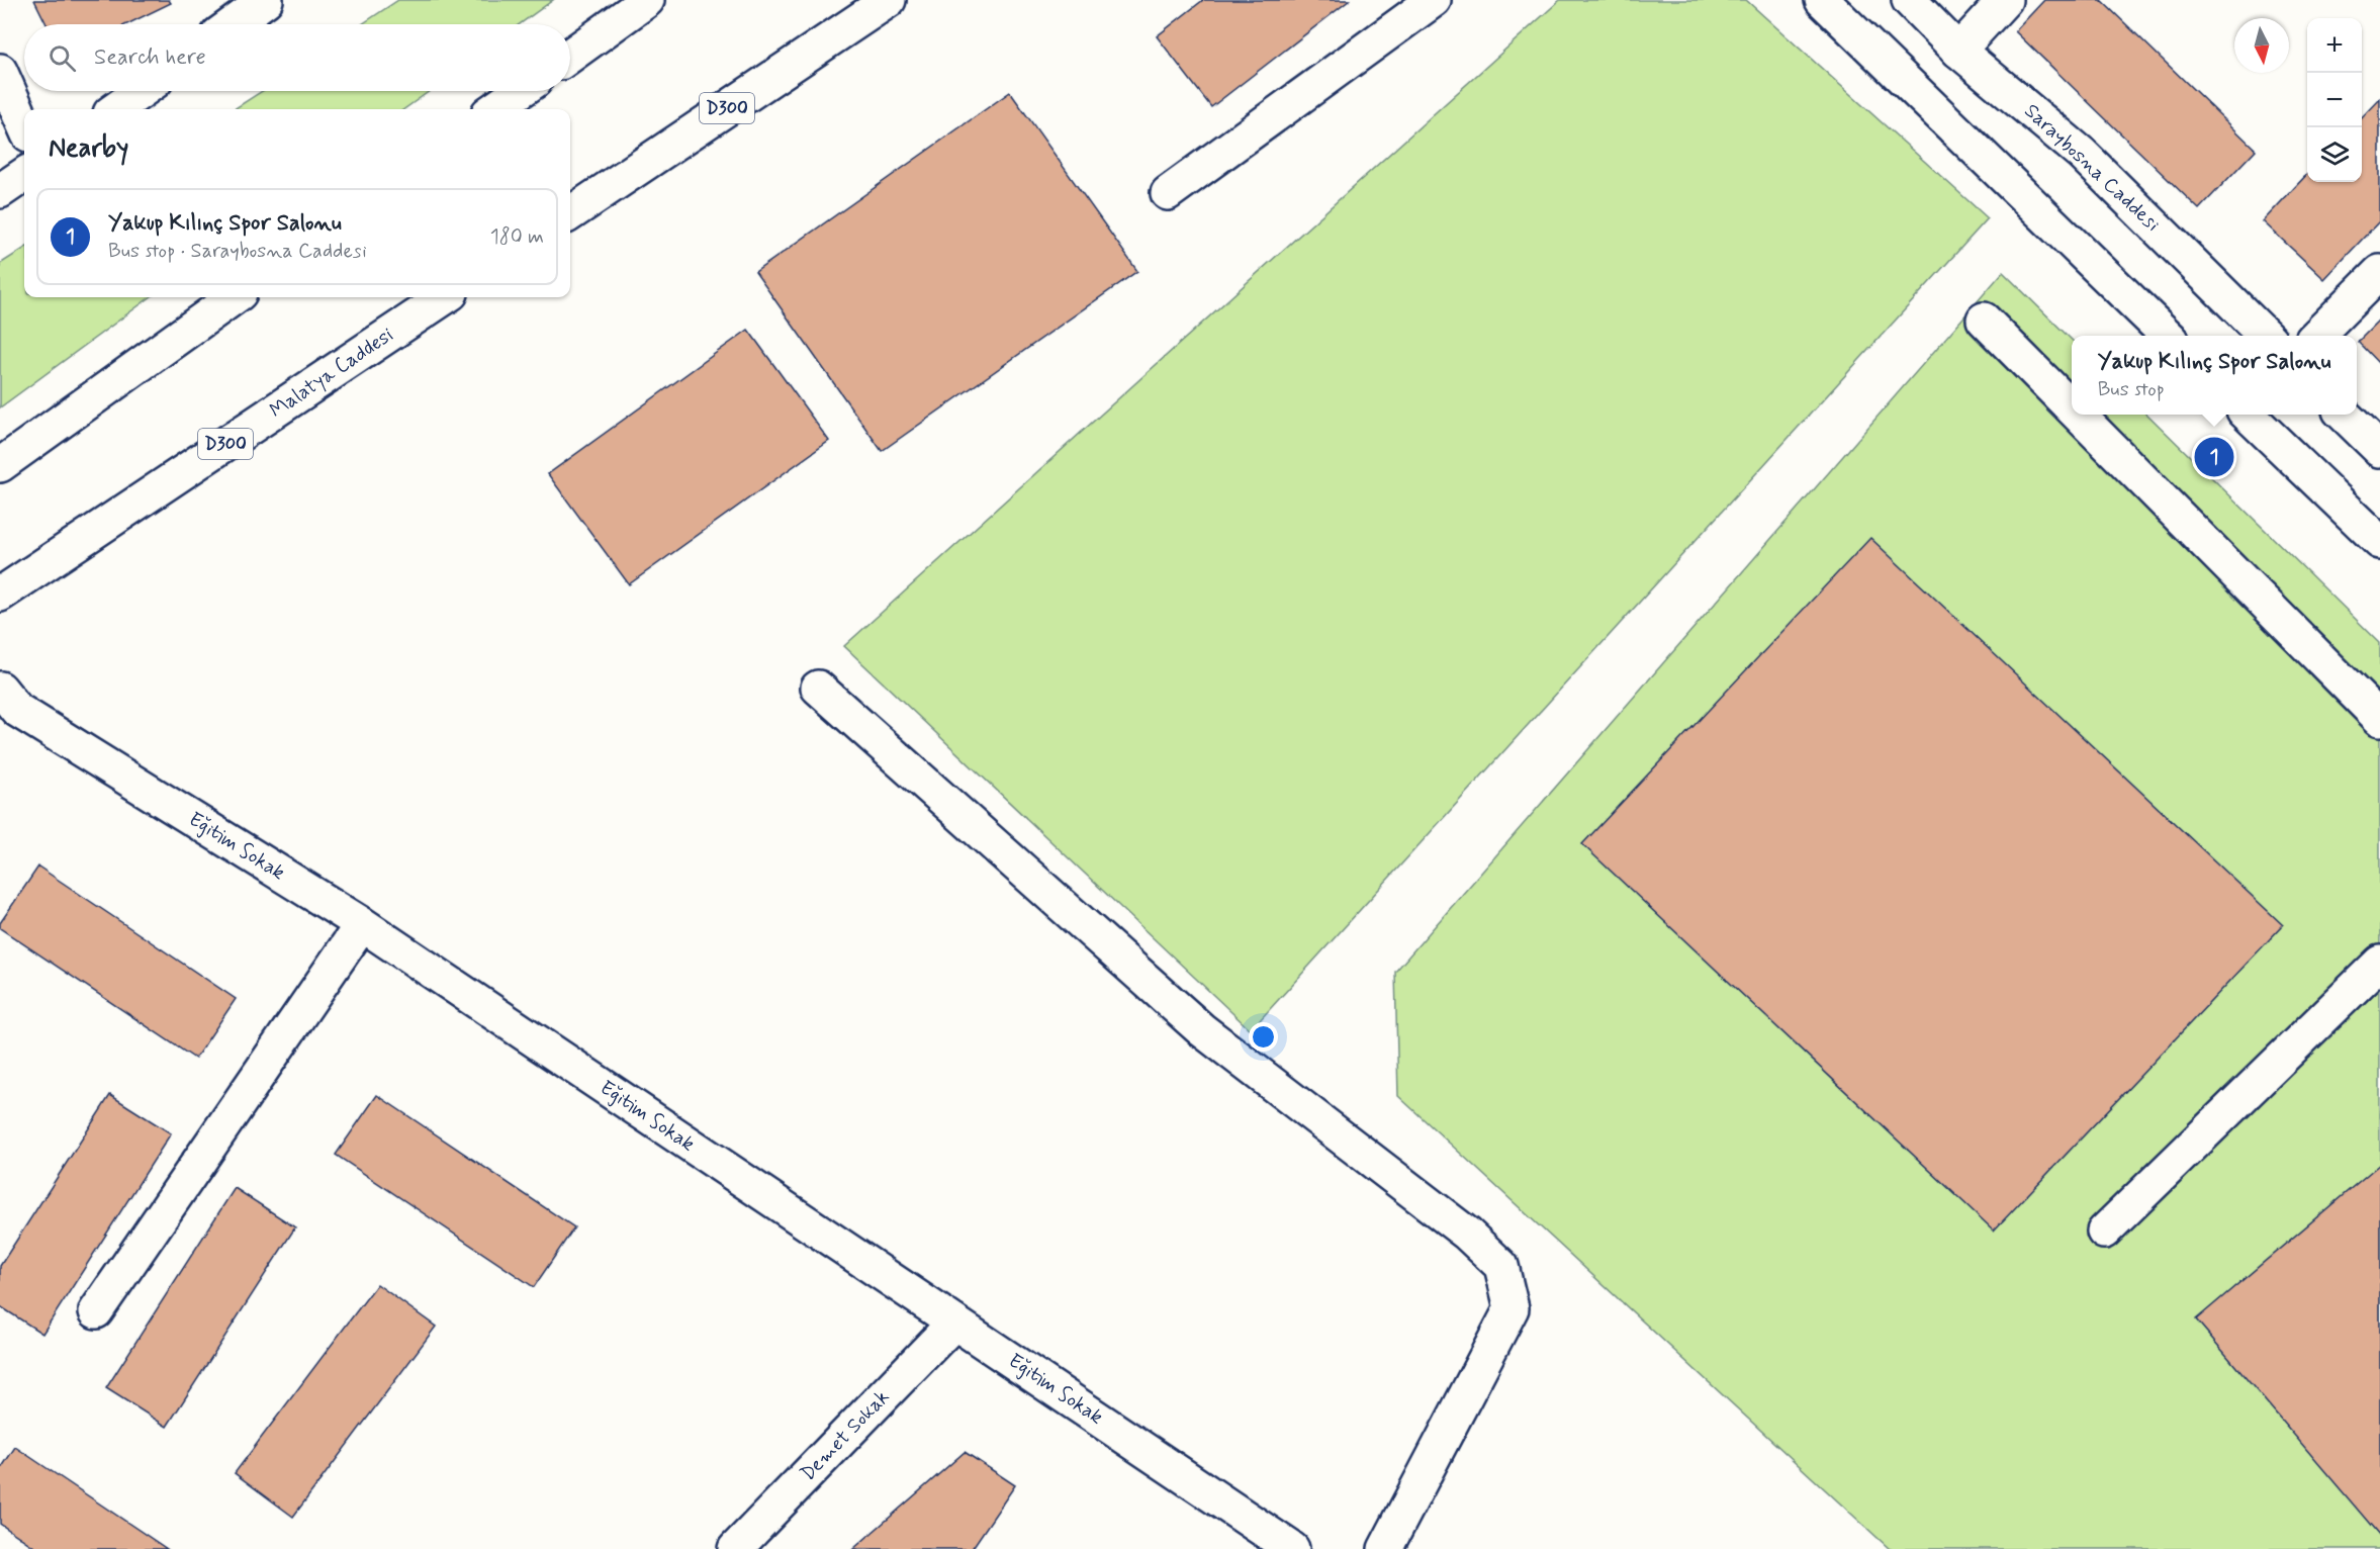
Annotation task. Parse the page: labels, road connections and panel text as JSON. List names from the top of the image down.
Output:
{
  "streets": {
    "main road": [
      "D300",
      "Saraybosna Caddesi",
      "Malatya Caddesi",
      "Eğitim Sokak",
      "Demet Sokak"
    ]
  },
  "crossings": [
    ["Eğitim Sokak", "Demet Sokak"]
  ],
  "north": "bottom",
  "page": {
    "map_buttons": ["+", "−"],
    "search": "Search here",
    "heading": "Nearby",
    "list": [
      {
        "mark": "1",
        "name": "Yakup Kılınç Spor Salonu",
        "note": "Bus stop · Saraybosna Caddesi",
        "value": "180 m"
      }
    ],
    "popup": ["Yakup Kılınç Spor Salonu", "Bus stop"],
    "pins": "1"
  }
}
